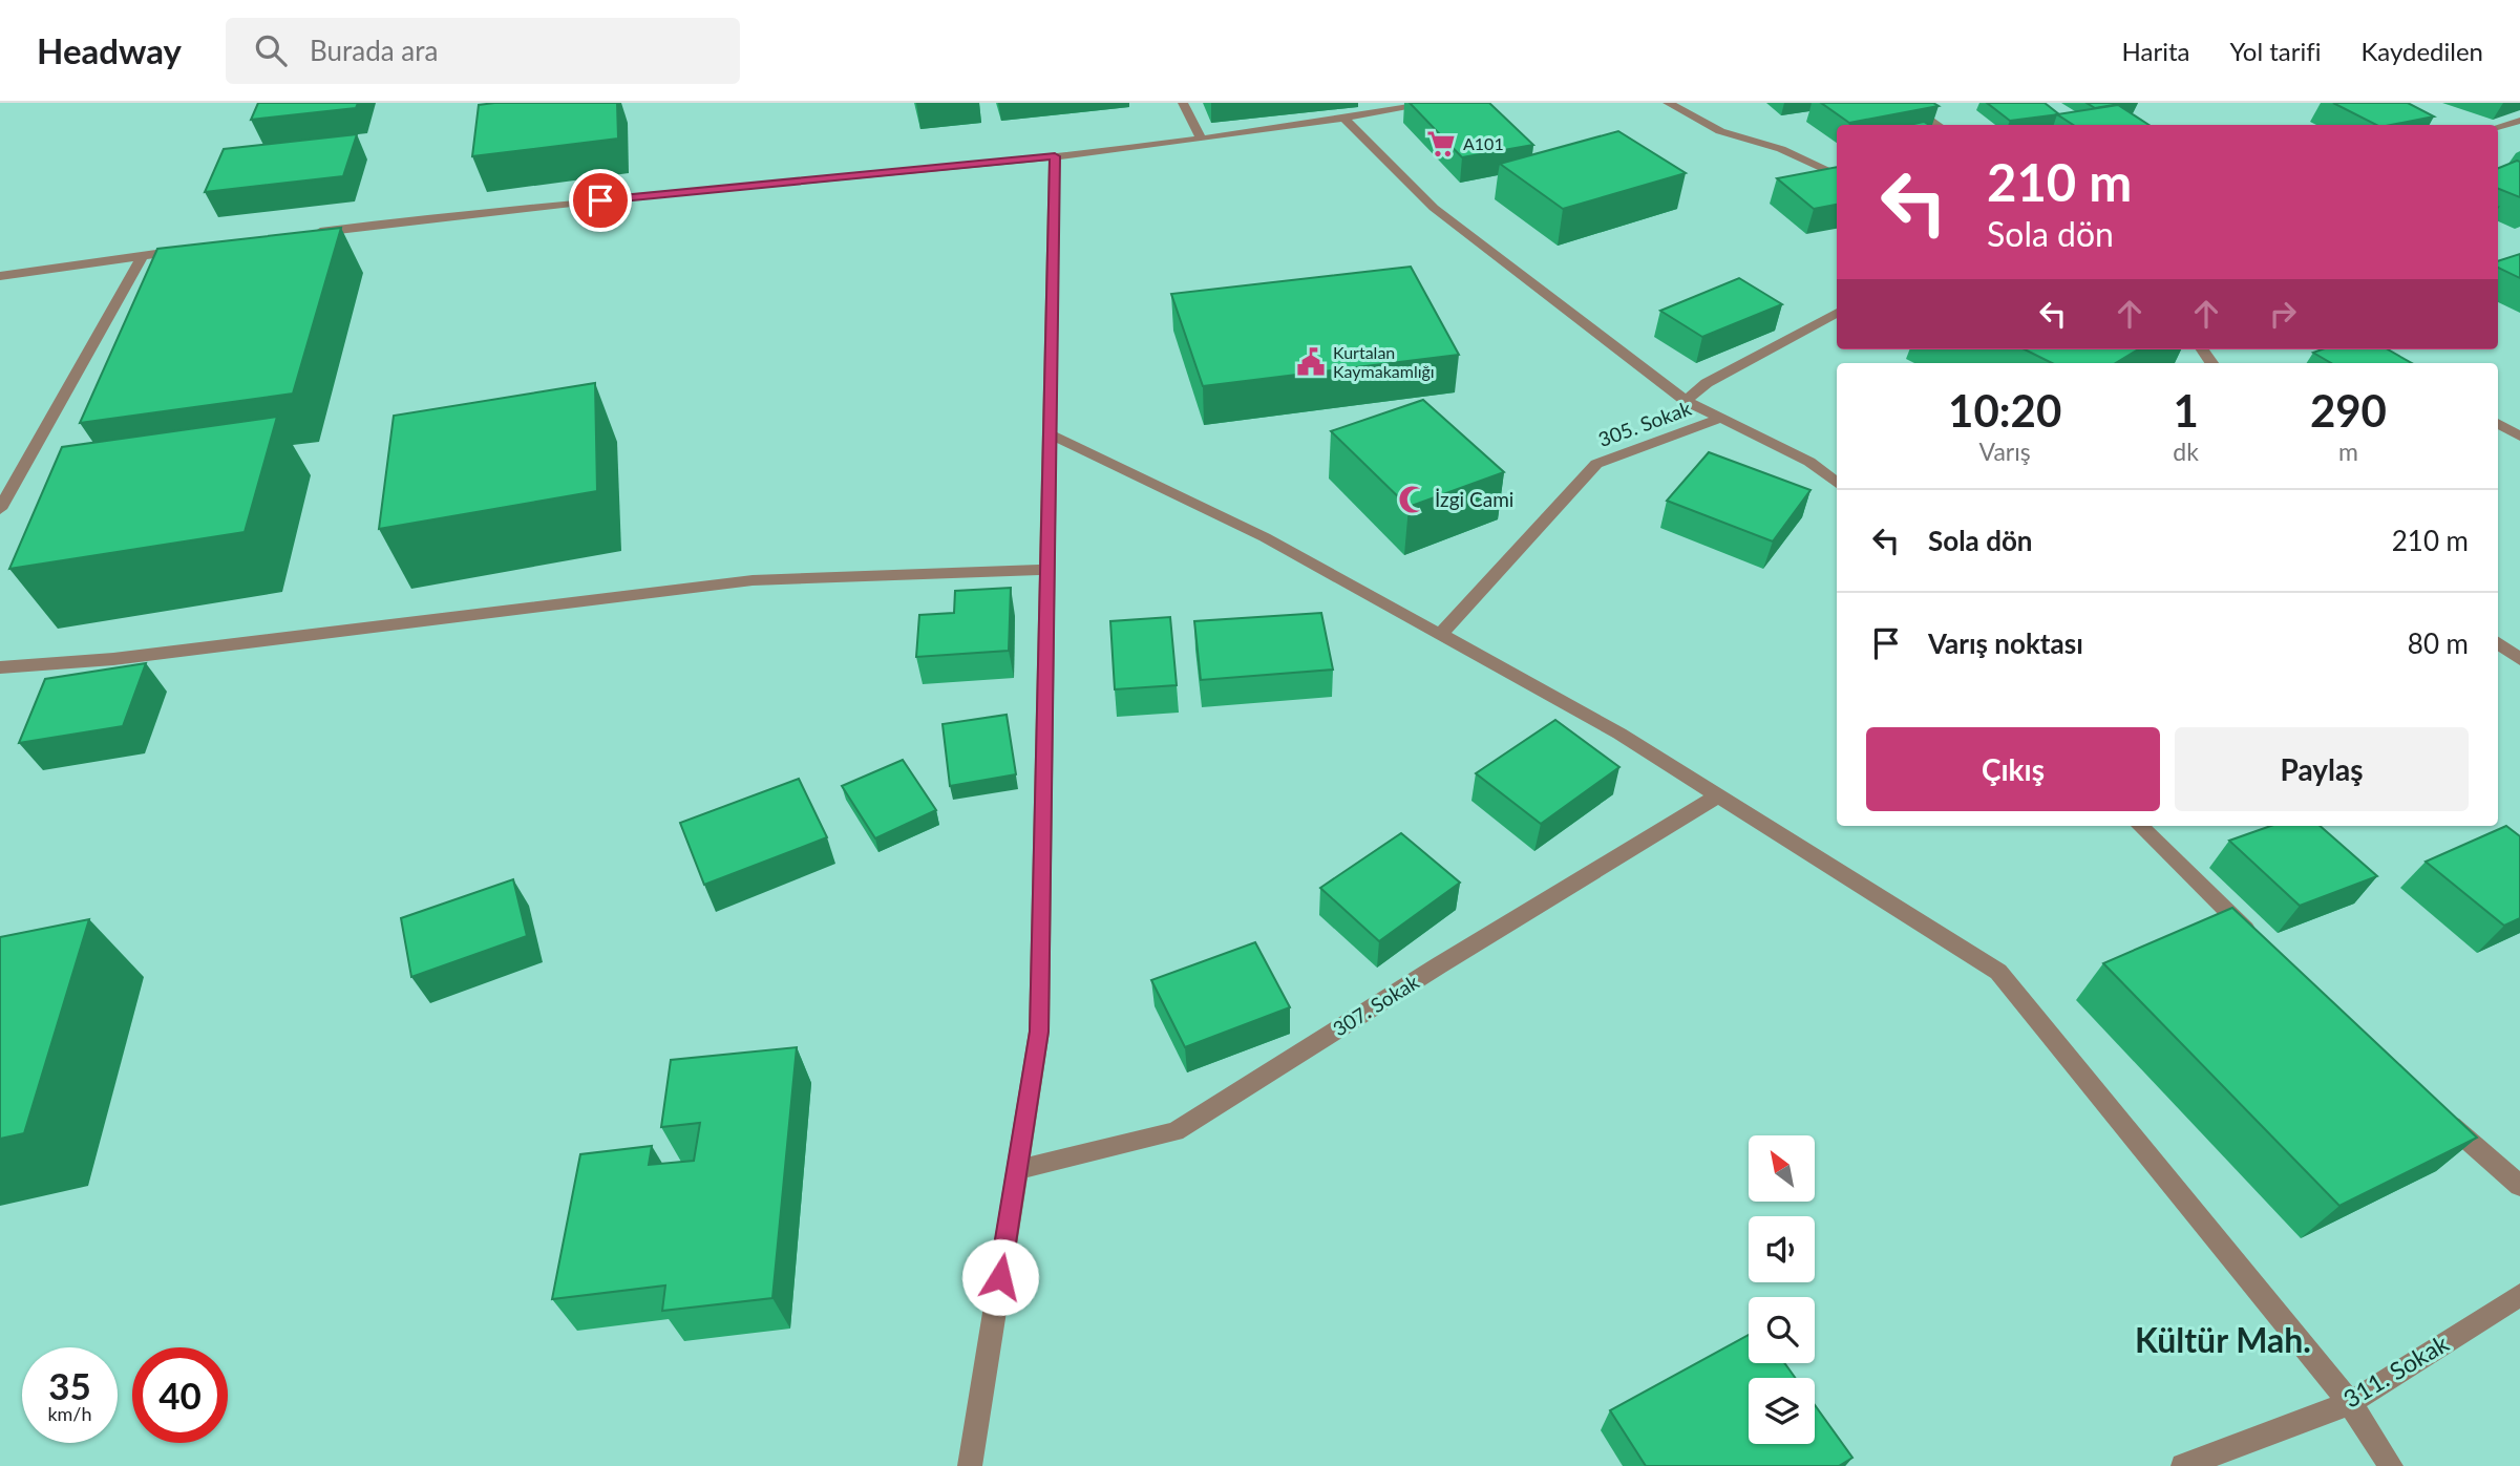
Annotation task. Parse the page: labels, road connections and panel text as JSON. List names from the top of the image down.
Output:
{
  "streets": {
    "street": ["305. Sokak", "307. Sokak", "311. Sokak"]
  },
  "districts": ["Kültür Mah."],
  "places": {
    "supermarket": ["A101"],
    "public building": ["Kurtalan Kaymakamlığı"],
    "mosque": ["İzgi Cami"]
  },
  "north": "top left",
  "page": {
    "header": "Headway",
    "search": "Burada ara",
    "nav": ["Harita", "Yol tarifi", "Kaydedilen"],
    "turn": ["210 m", "Sola dön"],
    "eta": [
      "10:20",
      "Varış",
      "1",
      "dk",
      "290",
      "m"
    ],
    "list": [
      {
        "name": "Sola dön",
        "value": "210 m"
      },
      {
        "name": "Varış noktası",
        "value": "80 m"
      }
    ],
    "buttons": ["Çıkış", "Paylaş"],
    "speed": "35 km/h",
    "limit": "40"
  }
}
